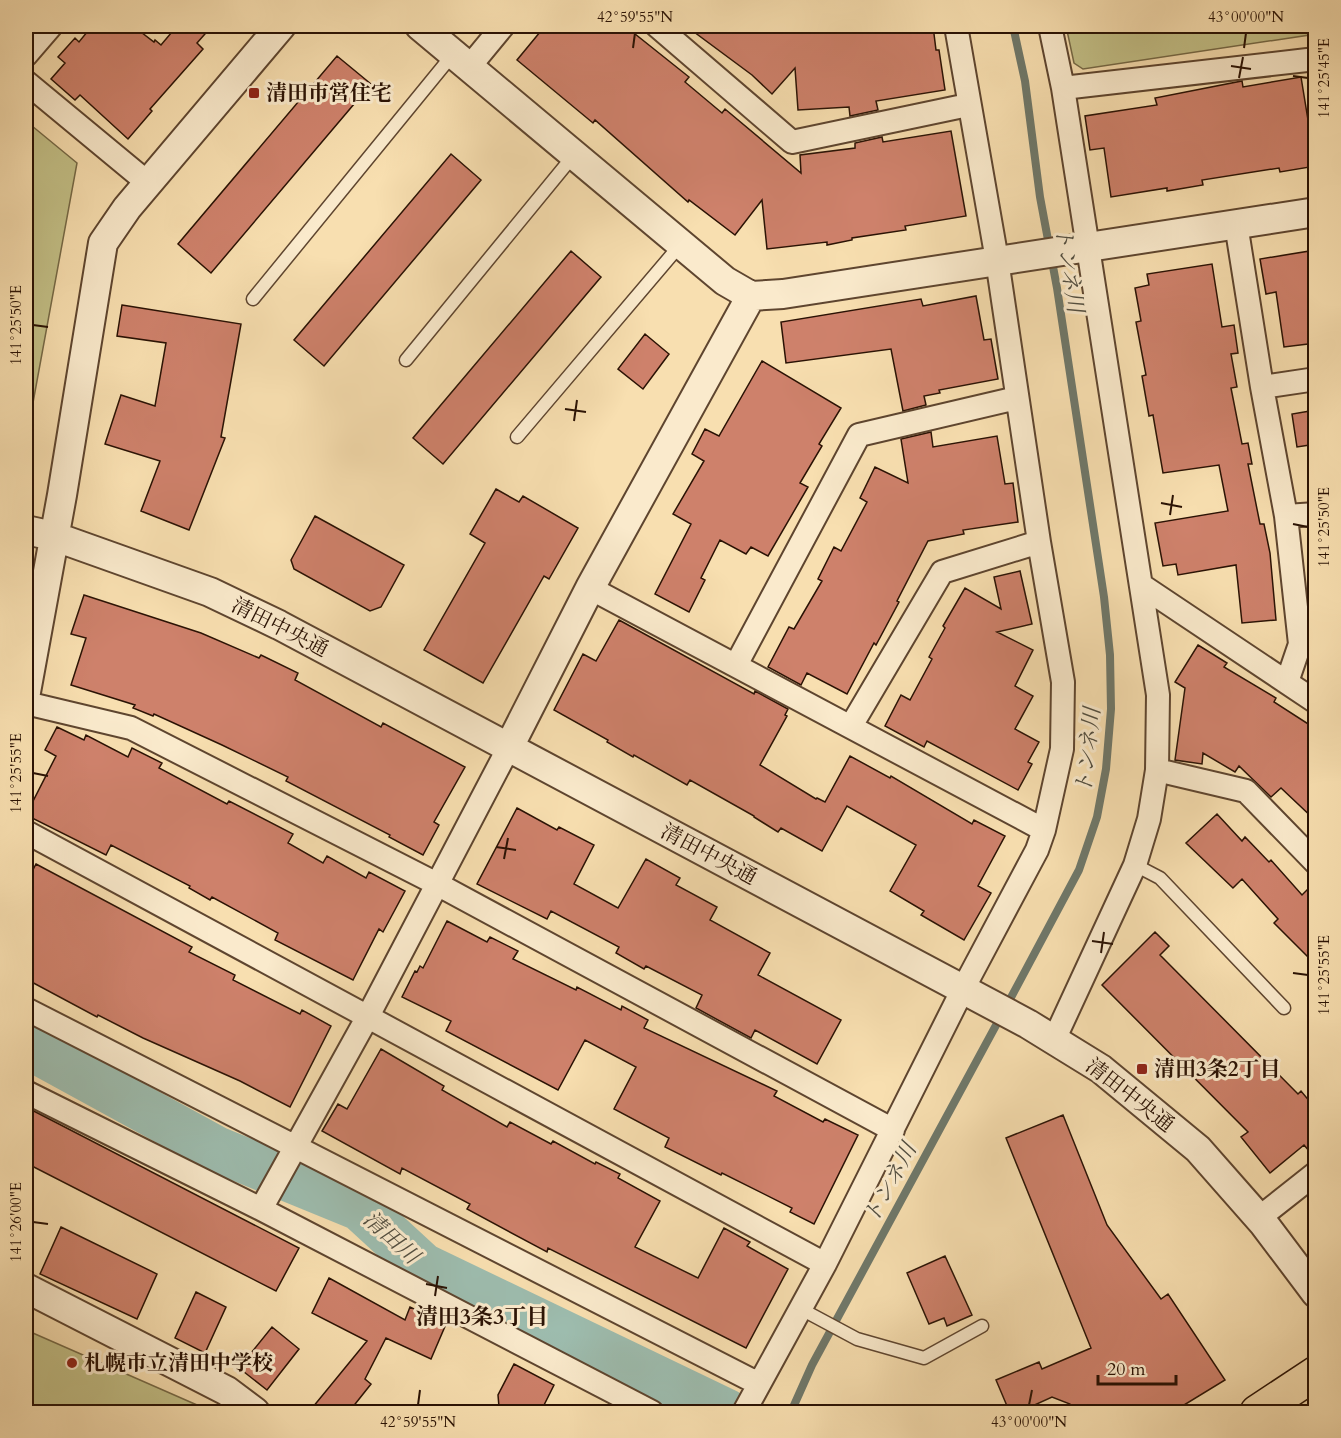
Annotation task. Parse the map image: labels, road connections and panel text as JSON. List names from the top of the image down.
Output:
{
  "streets": {
    "street": ["清田中央通"]
  },
  "districts": ["清田3条3丁目"],
  "water": ["トンネ川", "清田川"],
  "places": {
    "transit": ["清田市営住宅", "清田3条2丁目"],
    "other": ["札幌市立清田中学校"]
  },
  "scale_bar": "20 m",
  "coordinates": [
    "42°59'55\"N",
    "43°00'00\"N",
    "141°25'45\"E",
    "141°25'50\"E",
    "141°25'55\"E",
    "141°26'00\"E"
  ]
}
